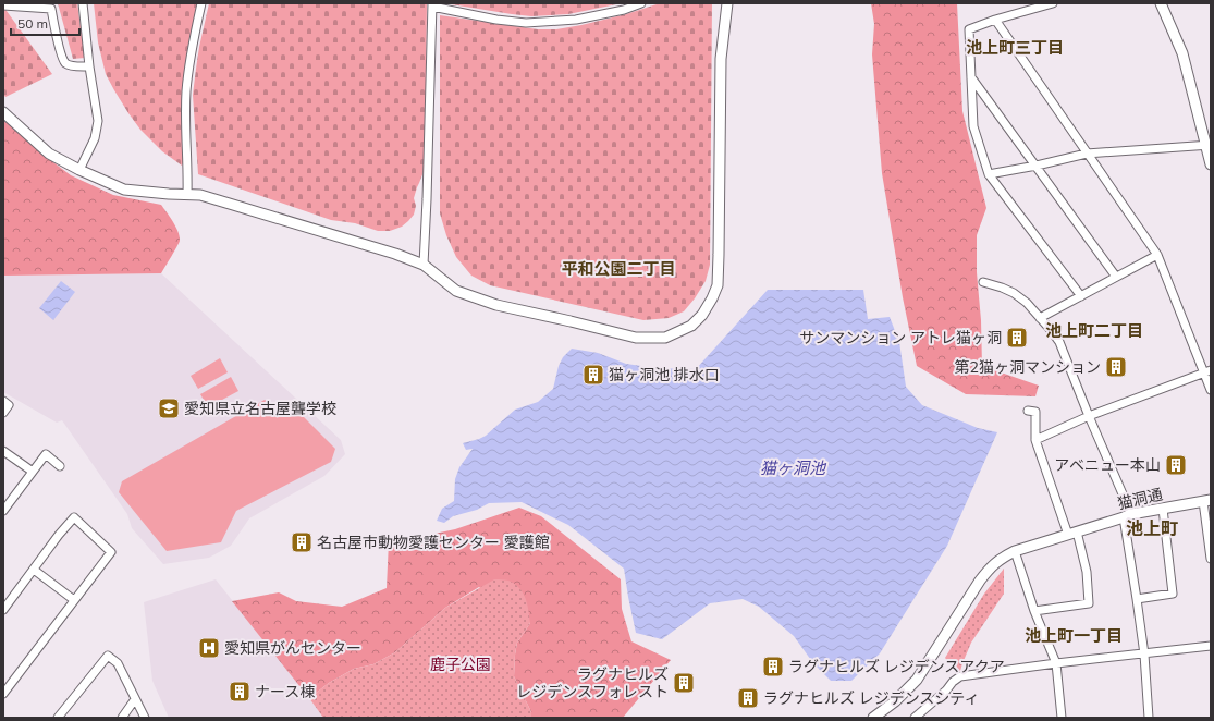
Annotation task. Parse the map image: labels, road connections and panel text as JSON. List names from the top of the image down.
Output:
{
  "streets": {
    "street": ["猫洞通"]
  },
  "districts": [
    "池上町三丁目",
    "平和公園二丁目",
    "池上町二丁目",
    "池上町",
    "池上町一丁目"
  ],
  "water": ["猫ヶ洞池"],
  "parks": ["鹿子公園"],
  "places": {
    "building": [
      "サンマンション アトレ猫ヶ洞",
      "第2猫ヶ洞マンション",
      "猫ヶ洞池 排水口",
      "アベニュー本山",
      "名古屋市動物愛護センター 愛護館",
      "ラグナヒルズ レジデンスアクア",
      "ラグナヒルズ レジデンスフォレスト",
      "ナース棟",
      "ラグナヒルズ レジデンスシティ"
    ],
    "school or university": ["愛知県立名古屋聾学校"],
    "hospital": ["愛知県がんセンター"]
  },
  "scale_bar": "50 m"
}
